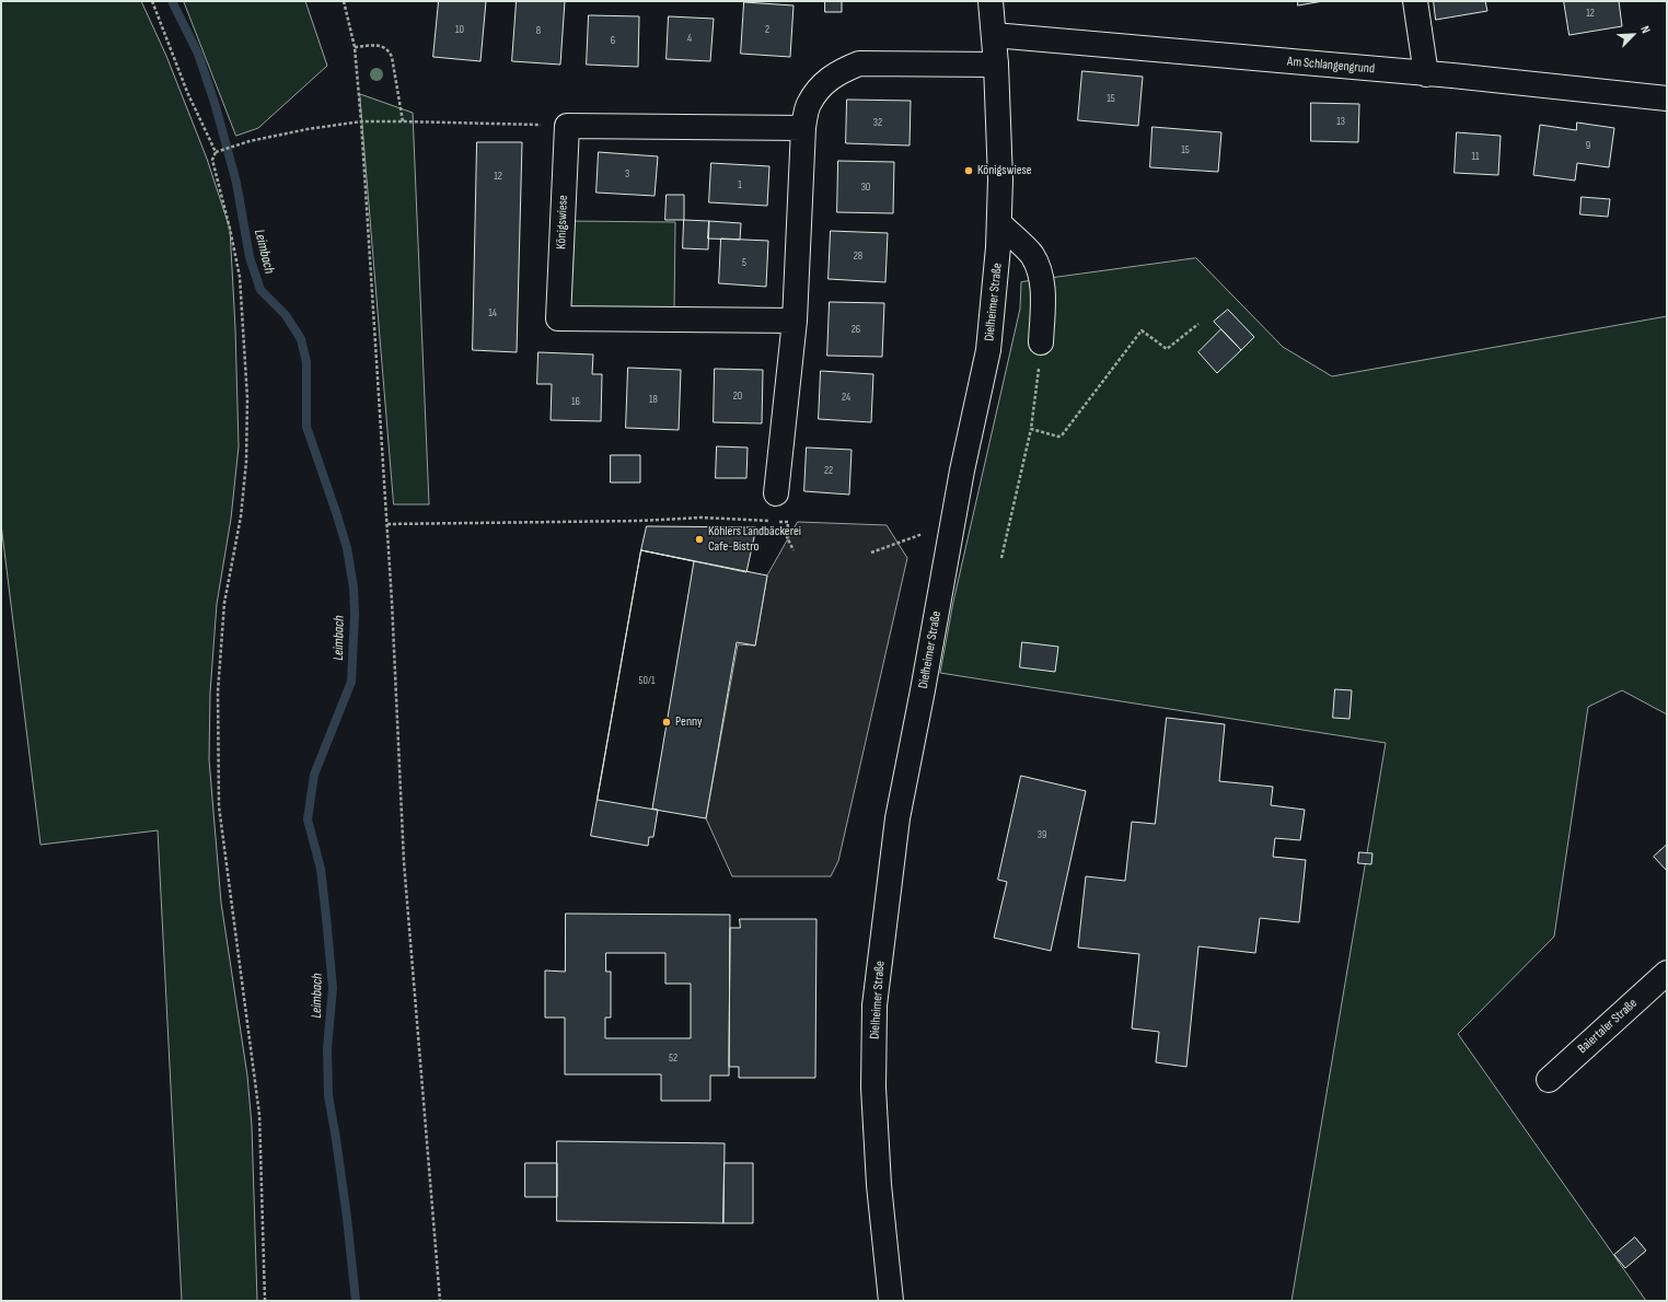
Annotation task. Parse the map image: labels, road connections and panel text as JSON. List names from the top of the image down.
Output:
{
  "streets": {
    "street": [
      "Am Schlangengrund",
      "Königswiese",
      "Dielheimer Straße",
      "Baiertaler Straße"
    ]
  },
  "crossings": [
    ["Am Schlangengrund", "Dielheimer Straße"]
  ],
  "water": ["Leimbach"],
  "places": ["Königswiese", "Köhlers Landbäckerei Cafe-Bistro", "Penny"],
  "house_numbers": [
    "12",
    "10",
    "2",
    "8",
    "4",
    "6",
    "15",
    "13",
    "32",
    "9",
    "15",
    "11",
    "3",
    "12",
    "1",
    "30",
    "28",
    "5",
    "14",
    "26",
    "20",
    "24",
    "18",
    "16",
    "22",
    "50/1",
    "39",
    "52"
  ],
  "north": "top right"
}
